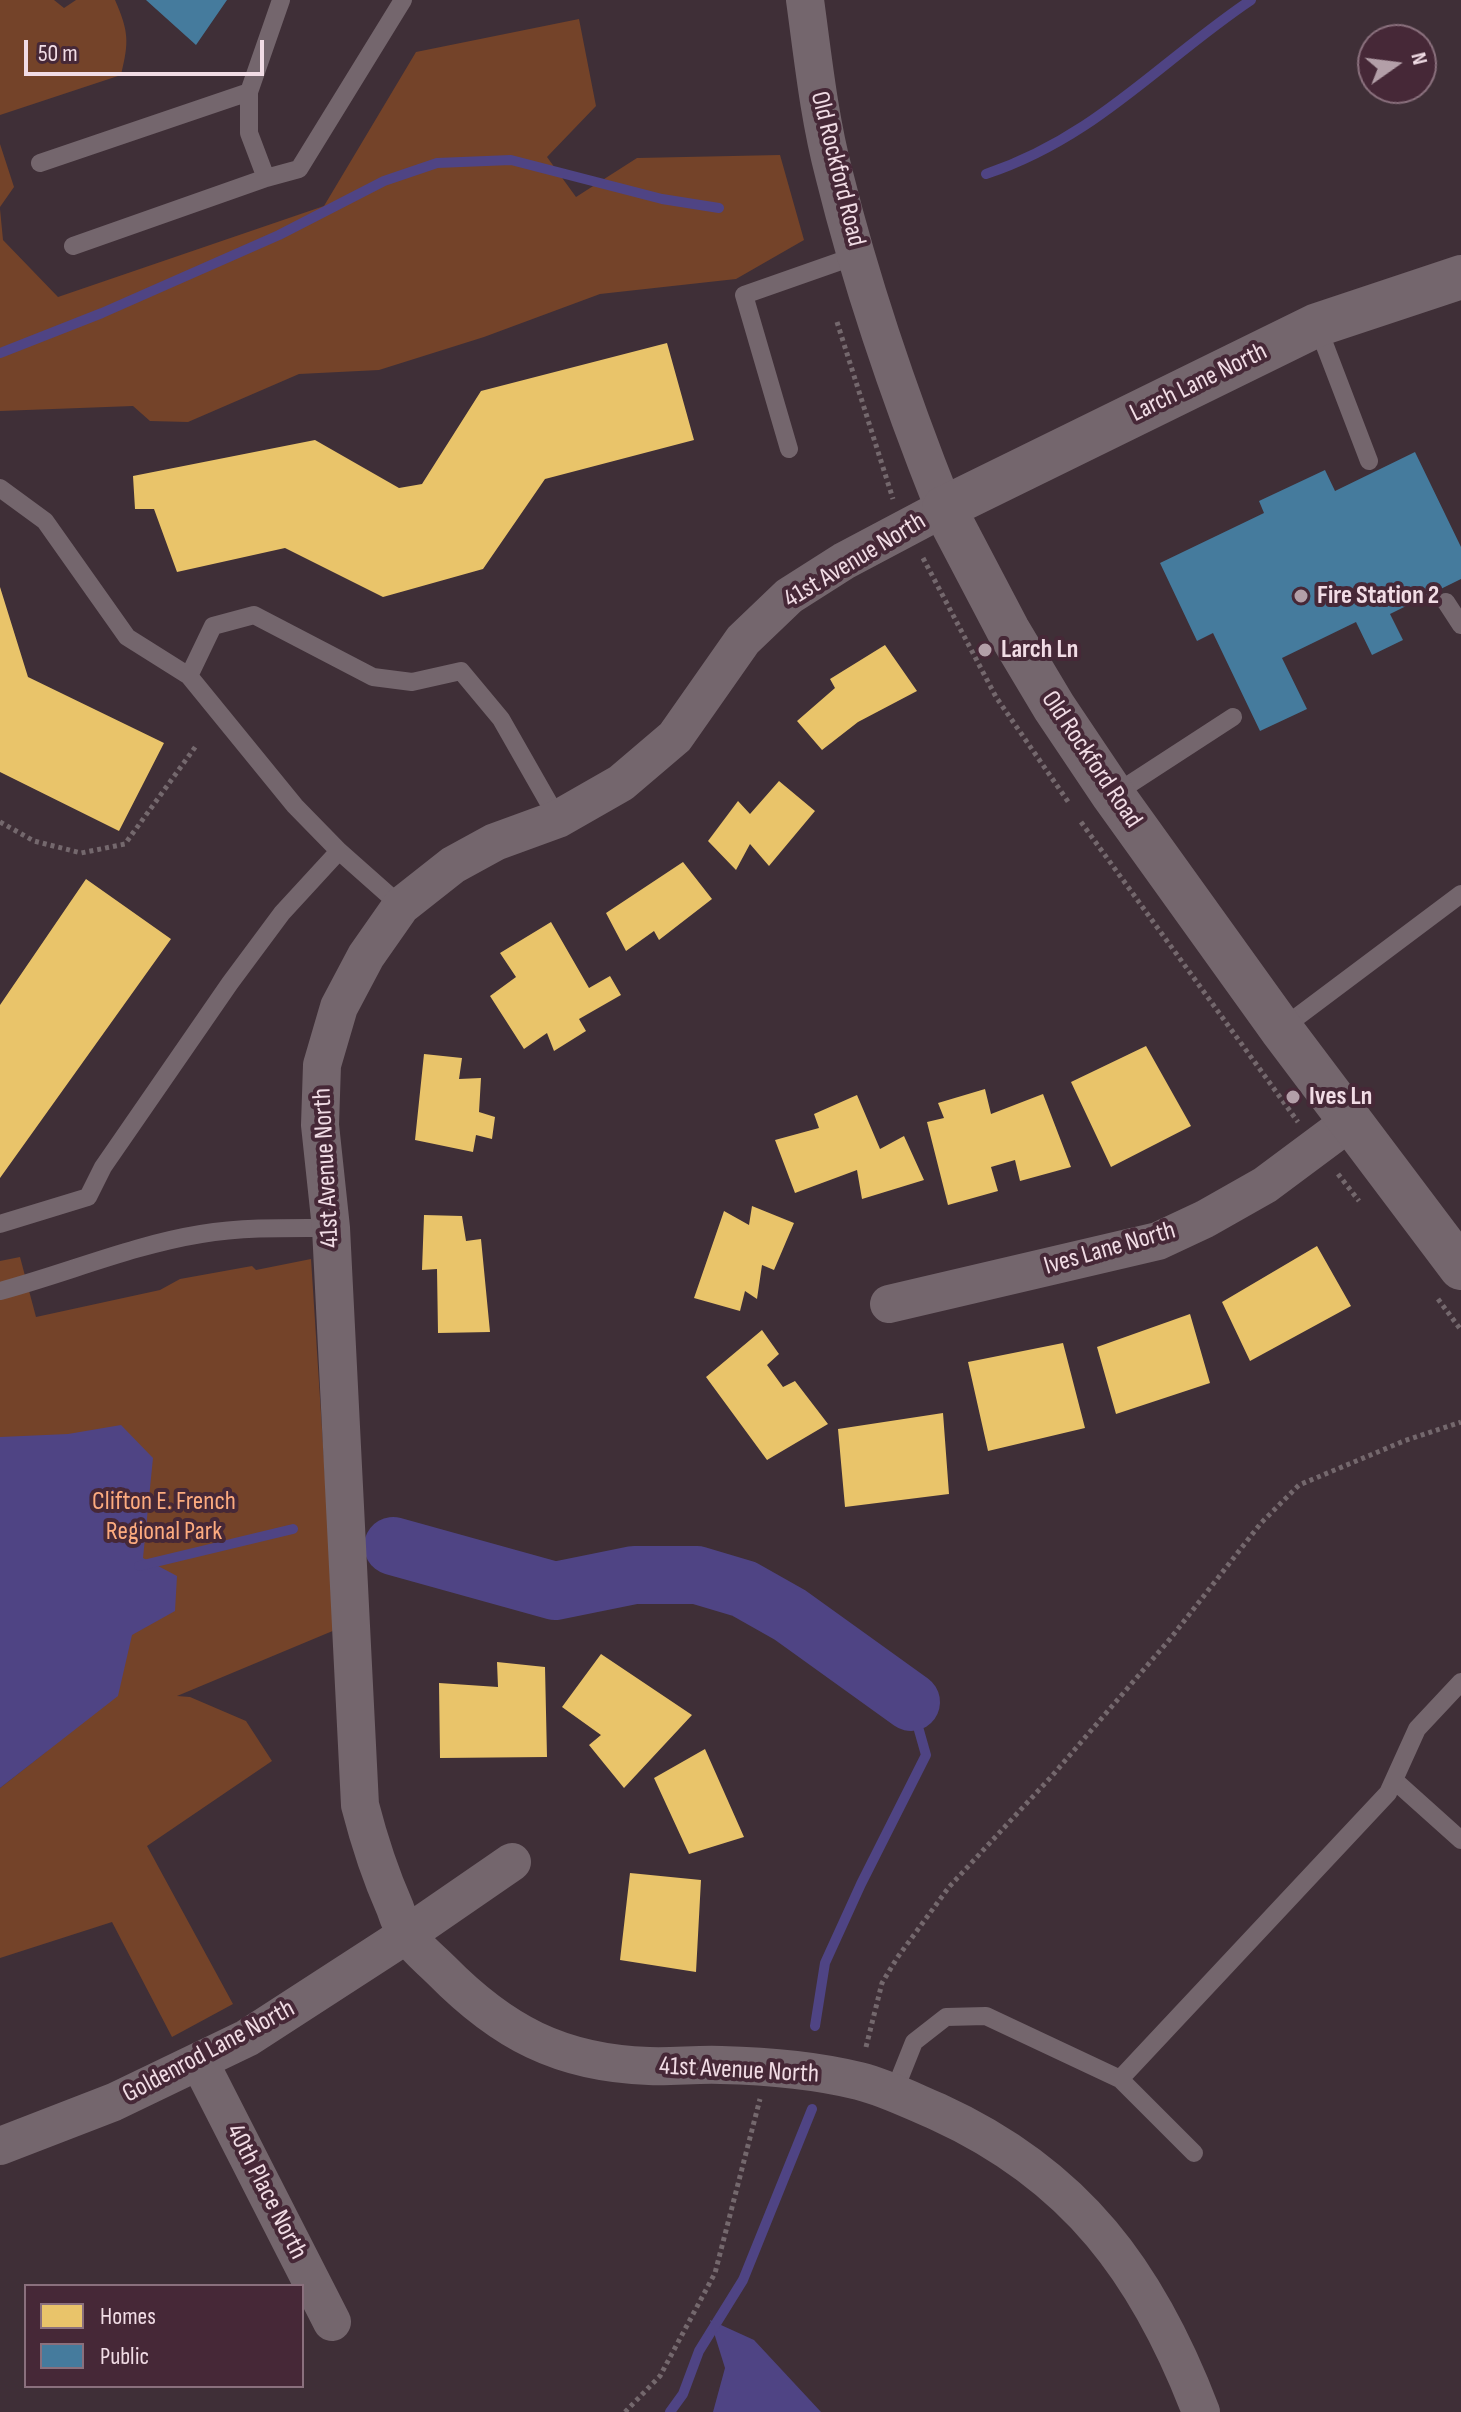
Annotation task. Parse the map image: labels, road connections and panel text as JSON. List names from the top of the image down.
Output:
{
  "streets": {
    "street": [
      "Old Rockford Road",
      "Larch Lane North",
      "41st Avenue North",
      "Ives Lane North",
      "Goldenrod Lane North",
      "40th Place North"
    ]
  },
  "crossings": [
    ["Old Rockford Road", "Larch Lane North"],
    ["Old Rockford Road", "41st Avenue North"],
    ["Old Rockford Road", "Ives Lane North"],
    ["Larch Lane North", "41st Avenue North"],
    ["41st Avenue North", "Goldenrod Lane North"],
    ["Goldenrod Lane North", "40th Place North"]
  ],
  "parks": ["Clifton E. French Regional Park"],
  "places": ["Fire Station 2", "Larch Ln", "Ives Ln"],
  "legend": ["Homes", "Public"],
  "scale_bar": "50 m",
  "north": "right"
}
